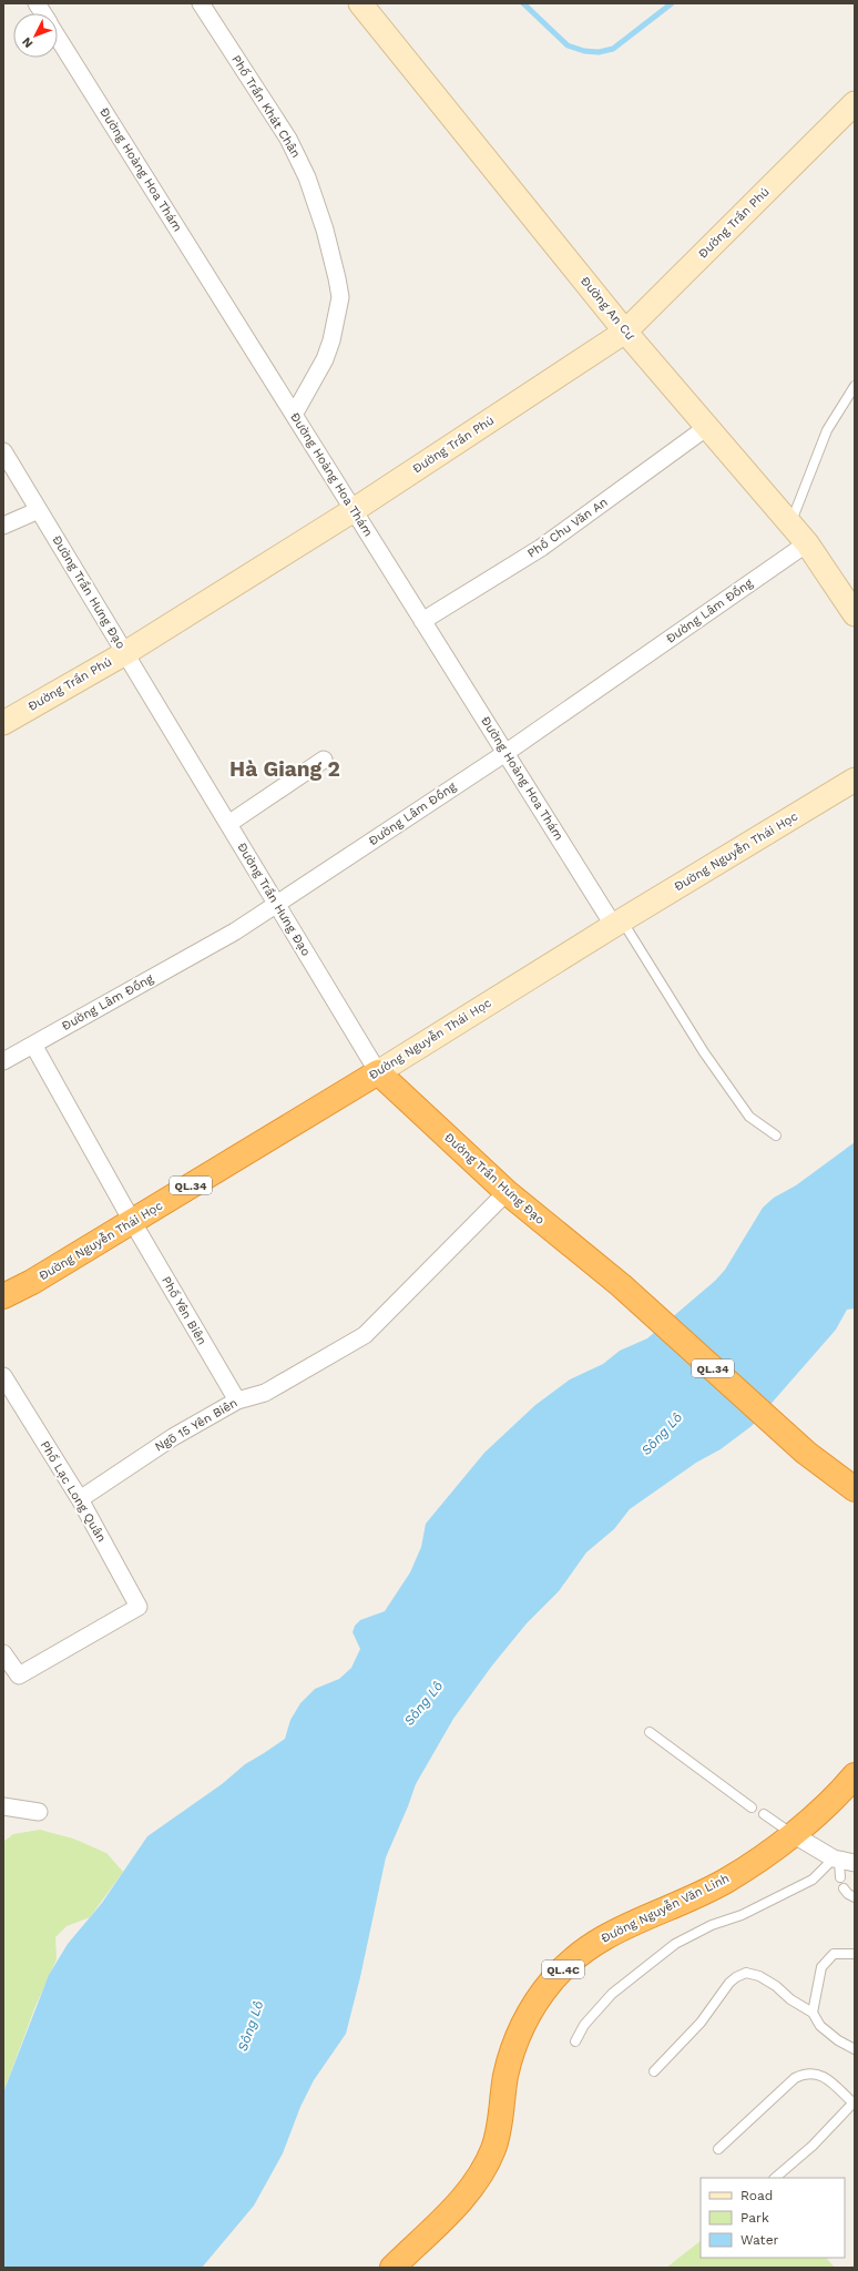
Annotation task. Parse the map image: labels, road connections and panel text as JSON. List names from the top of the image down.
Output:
{
  "streets": {
    "highway": [
      "Đường Trần Hưng Đạo",
      "Đường Nguyễn Thái Học",
      "QL.34",
      "Đường Nguyễn Văn Linh",
      "QL.4C"
    ],
    "main road": ["Đường Trần Phú", "Đường An Cư"],
    "street": [
      "Phố Trần Khát Chân",
      "Đường Hoàng Hoa Thám",
      "Phố Chu Văn An",
      "Đường Lâm Đồng",
      "Phố Yên Biên",
      "Ngõ 15 Yên Biên",
      "Phố Lạc Long Quân"
    ]
  },
  "crossings": [
    ["Phố Trần Khát Chân", "Đường Hoàng Hoa Thám"],
    ["Đường Hoàng Hoa Thám", "Đường Trần Phú"],
    ["Đường Hoàng Hoa Thám", "Phố Chu Văn An"],
    ["Đường Hoàng Hoa Thám", "Đường Lâm Đồng"],
    ["Đường Hoàng Hoa Thám", "Đường Nguyễn Thái Học"],
    ["Đường Trần Phú", "Đường An Cư"],
    ["Đường Trần Phú", "Đường Trần Hưng Đạo"],
    ["Đường An Cư", "Phố Chu Văn An"],
    ["Đường An Cư", "Đường Lâm Đồng"],
    ["Đường Trần Hưng Đạo", "Đường Lâm Đồng"],
    ["Đường Trần Hưng Đạo", "Đường Nguyễn Thái Học"],
    ["Đường Trần Hưng Đạo", "Ngõ 15 Yên Biên"],
    ["Đường Lâm Đồng", "Phố Yên Biên"],
    ["Đường Nguyễn Thái Học", "Phố Yên Biên"],
    ["Phố Yên Biên", "Ngõ 15 Yên Biên"],
    ["Ngõ 15 Yên Biên", "Phố Lạc Long Quân"]
  ],
  "districts": ["Hà Giang 2"],
  "water": ["Sông Lô"],
  "legend": ["Road", "Park", "Water"],
  "north": "bottom left"
}
